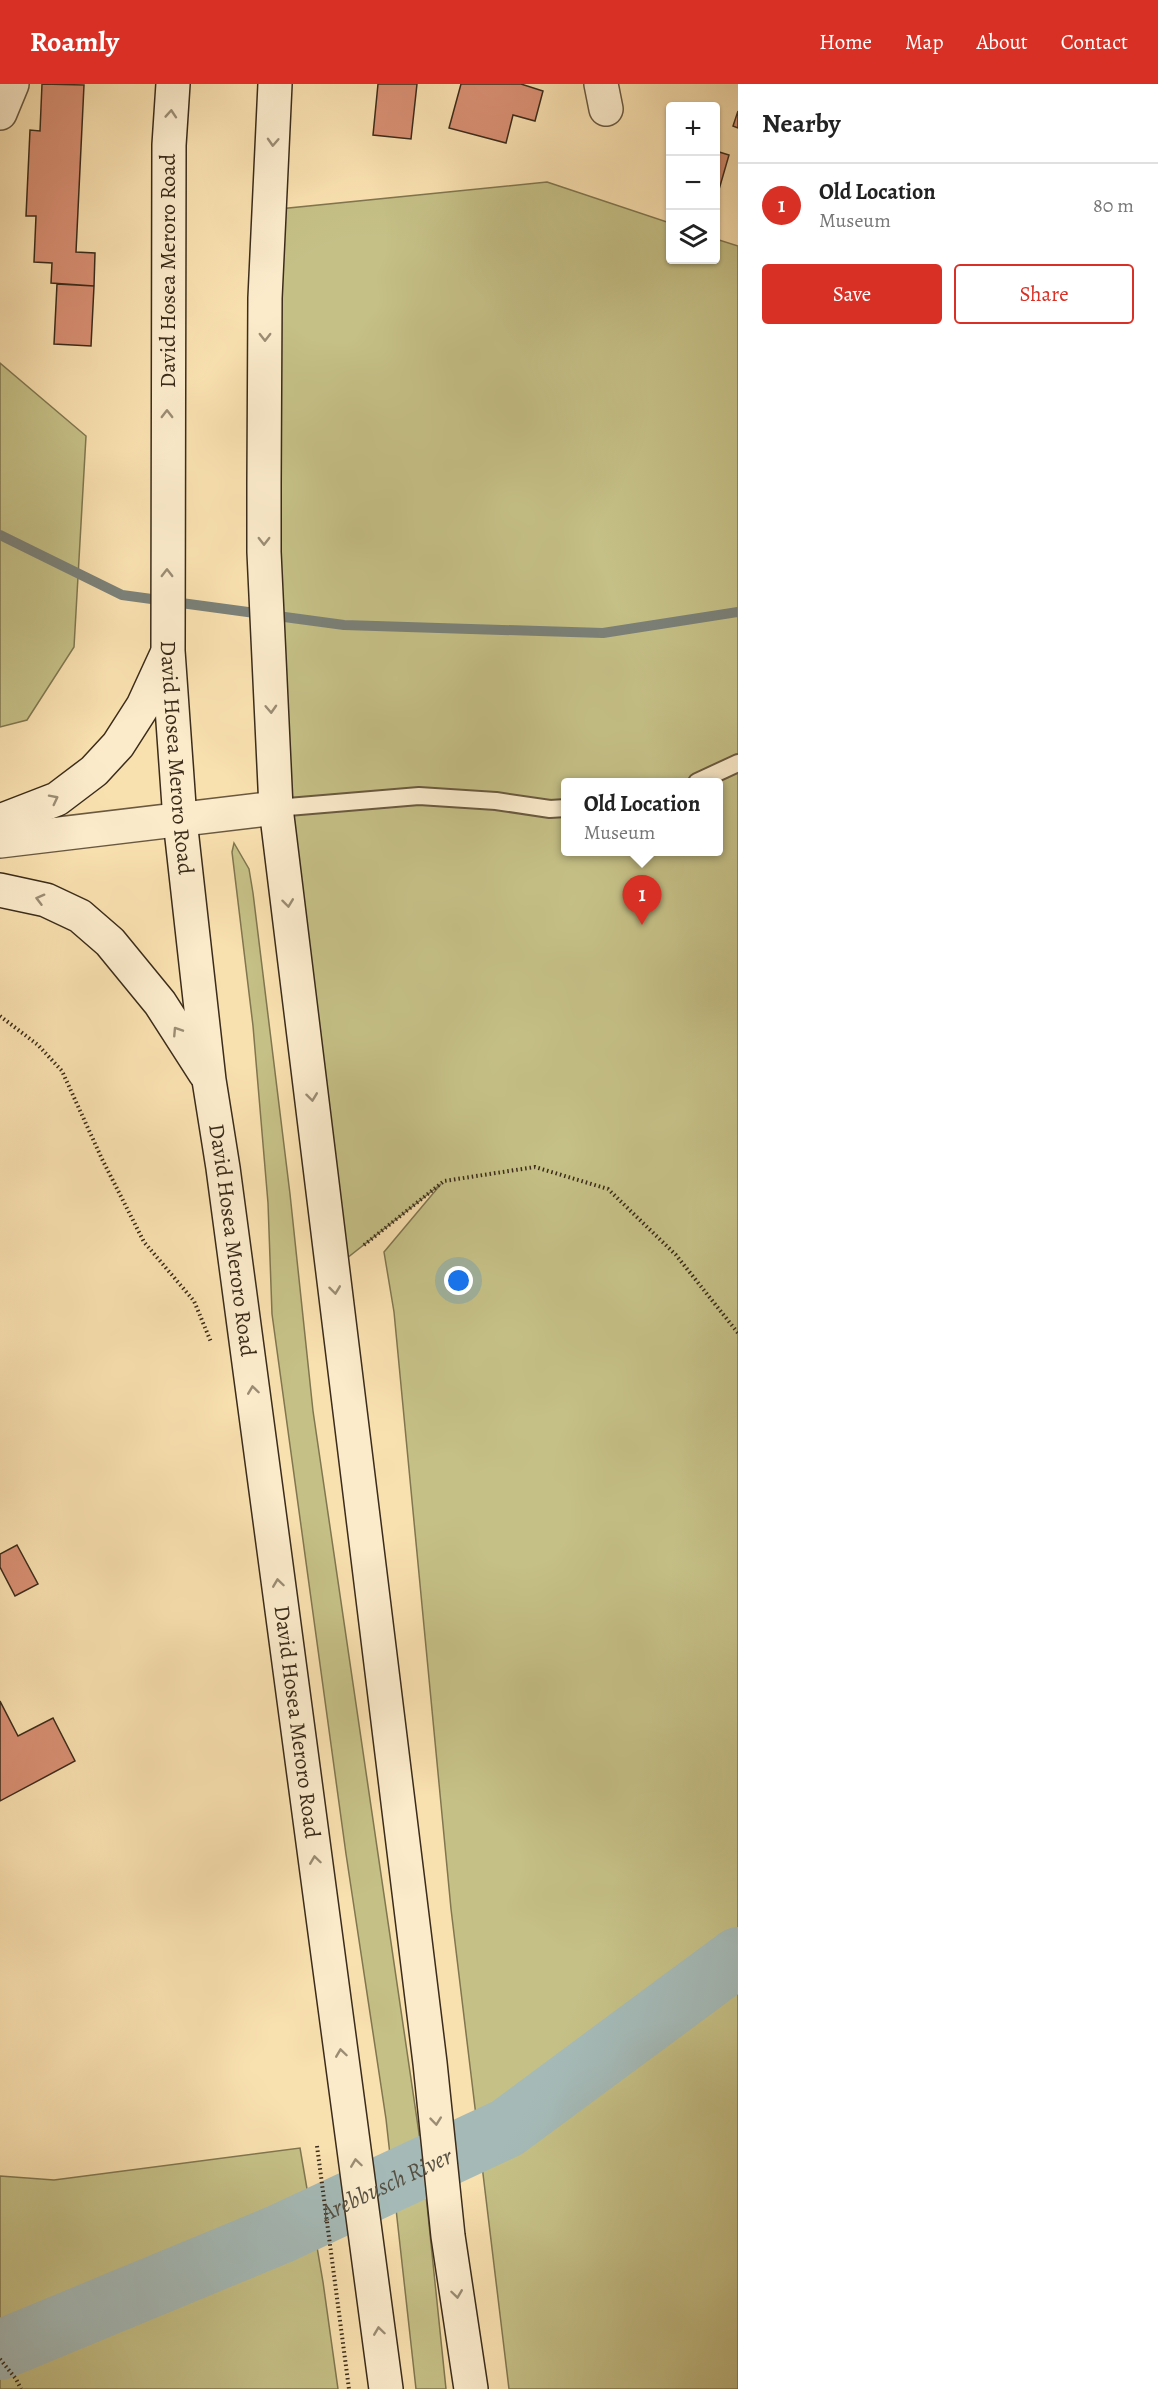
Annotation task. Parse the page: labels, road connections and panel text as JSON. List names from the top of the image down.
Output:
{
  "streets": {
    "main road": ["David Hosea Meroro Road"]
  },
  "water": ["Arebbusch River"],
  "page": {
    "header": "Roamly",
    "nav": [
      "Home",
      "Map",
      "About",
      "Contact"
    ],
    "heading": "Nearby",
    "map_buttons": ["+", "−"],
    "list": [
      {
        "mark": "1",
        "name": "Old Location",
        "note": "Museum",
        "value": "80 m"
      }
    ],
    "buttons": ["Save", "Share"],
    "popup": ["Old Location", "Museum"],
    "pins": "1"
  }
}
